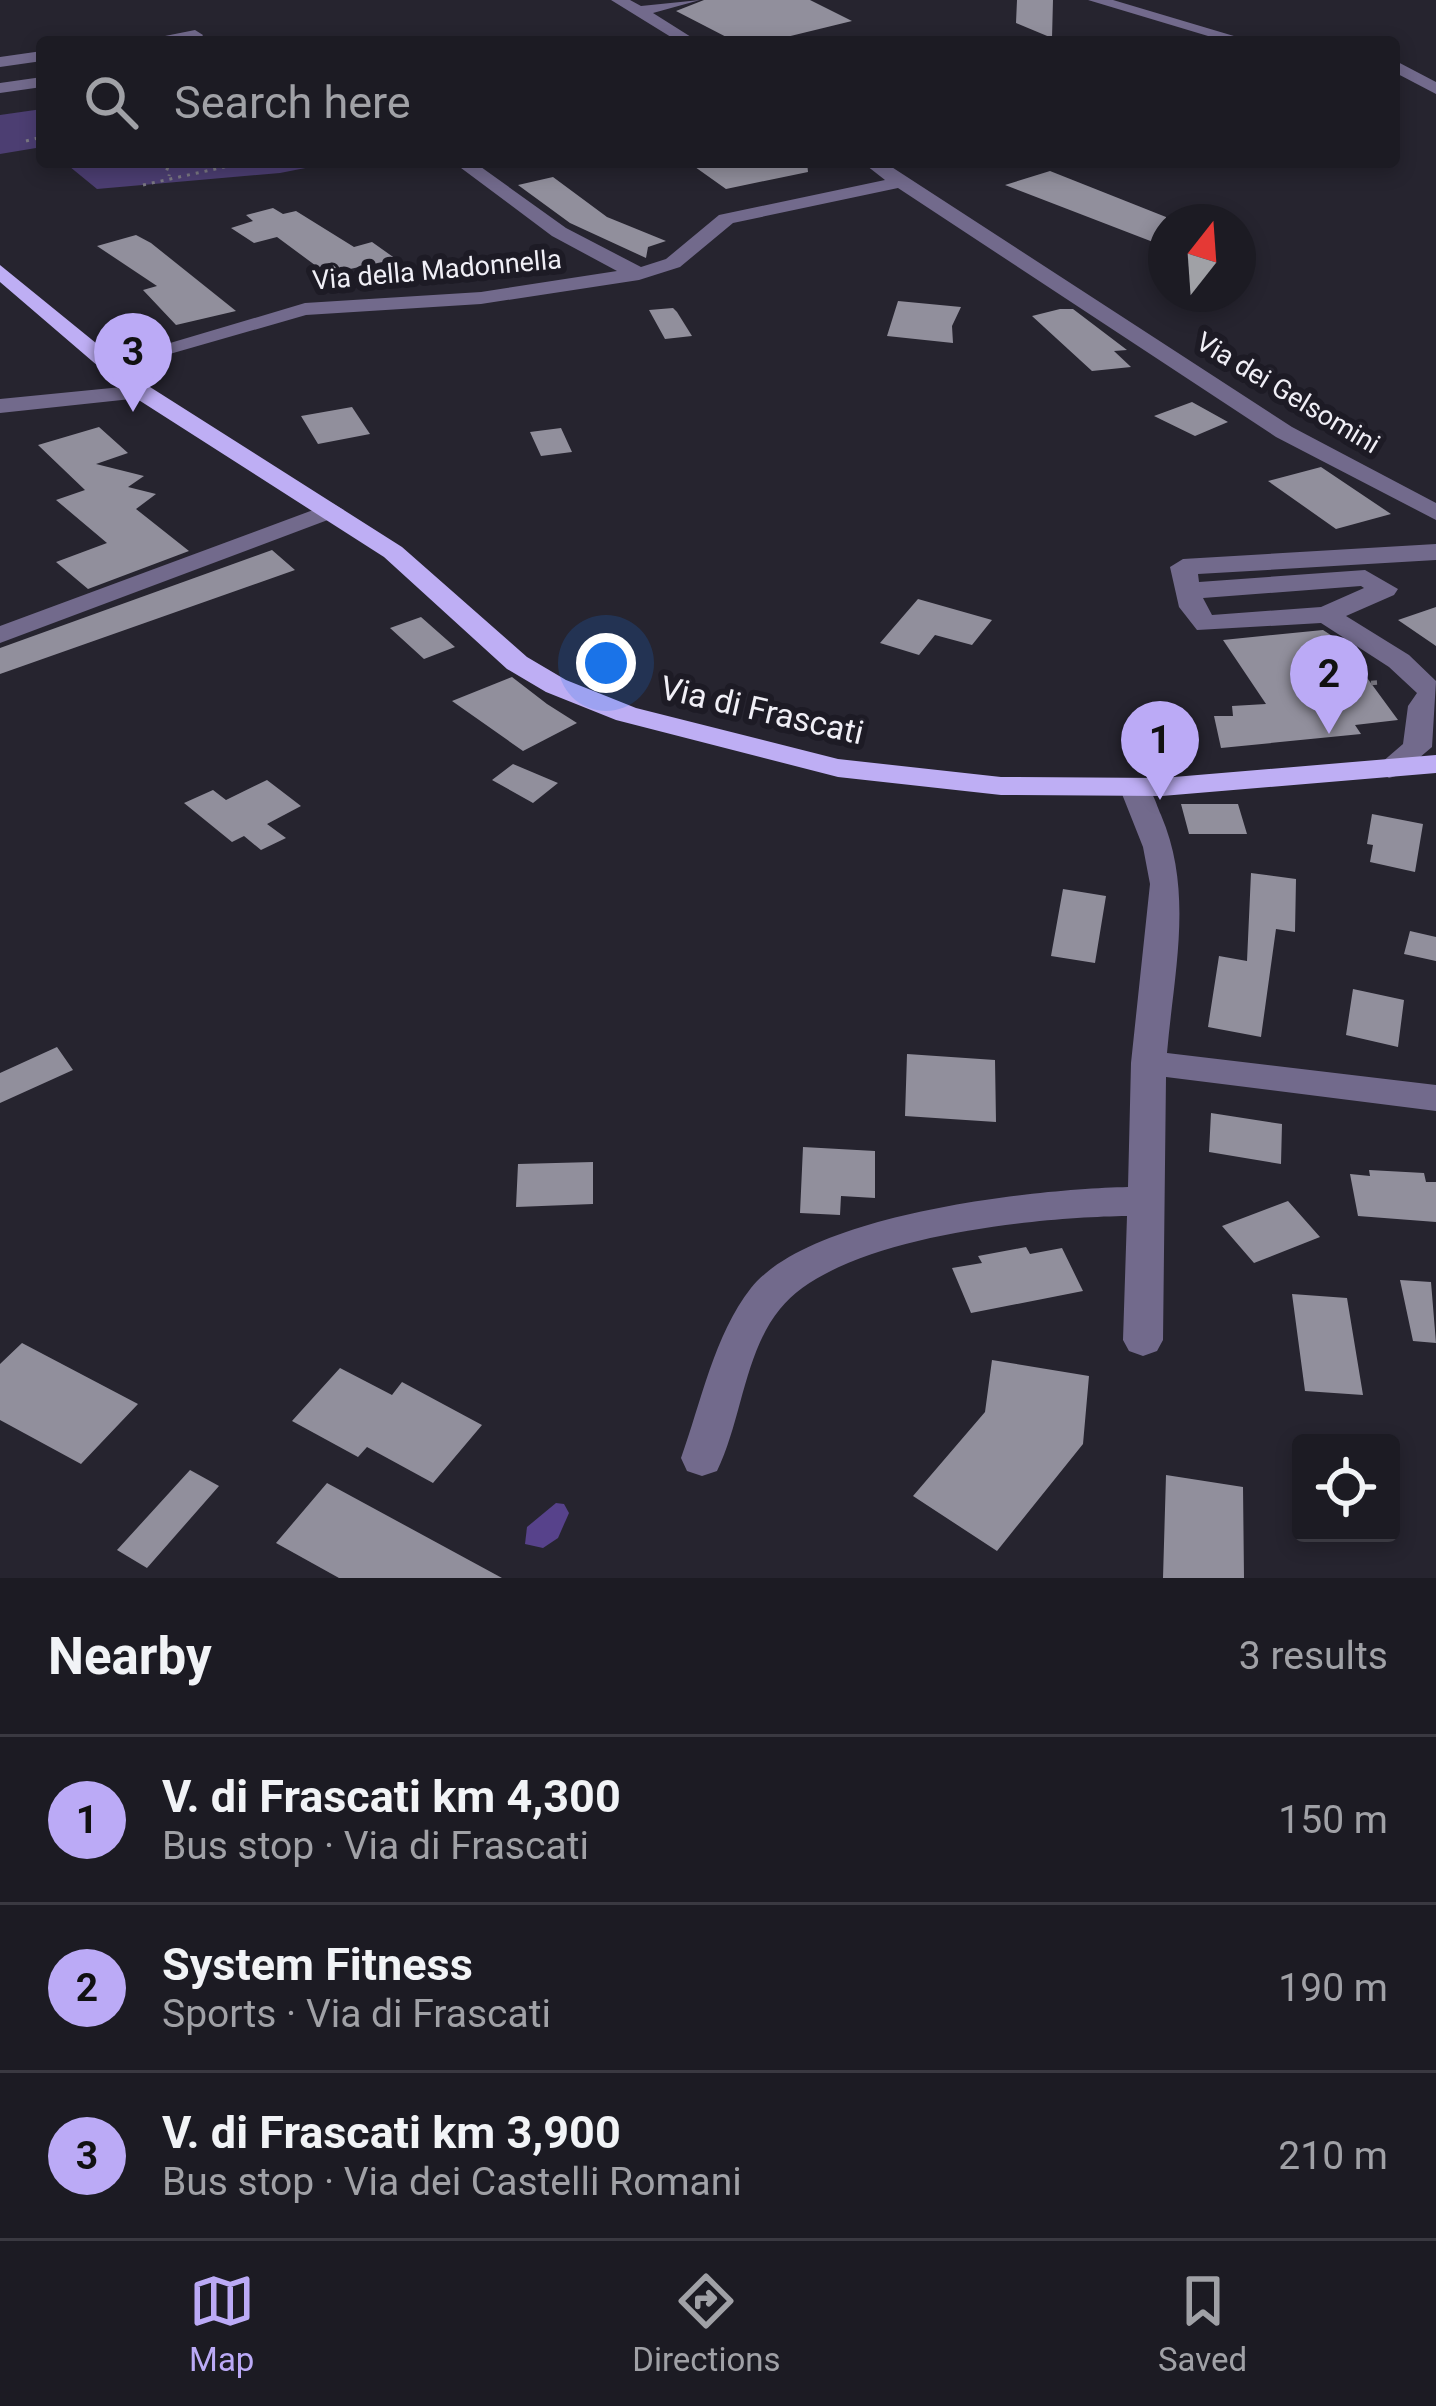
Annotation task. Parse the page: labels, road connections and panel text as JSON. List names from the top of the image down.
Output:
{
  "streets": {
    "main road": ["Via di Frascati"],
    "street": ["Via della Madonnella", "Via dei Gelsomini"]
  },
  "crossings": [
    ["Via della Madonnella", "Via dei Gelsomini"],
    ["Via della Madonnella", "Via di Frascati"]
  ],
  "north": "top",
  "page": {
    "search": "Search here",
    "pins": ["3", "2", "1"],
    "heading": ["Nearby", "3 results"],
    "list": [
      {
        "mark": "1",
        "name": "V. di Frascati km 4,300",
        "note": "Bus stop · Via di Frascati",
        "value": "150 m"
      },
      {
        "mark": "2",
        "name": "System Fitness",
        "note": "Sports · Via di Frascati",
        "value": "190 m"
      },
      {
        "mark": "3",
        "name": "V. di Frascati km 3,900",
        "note": "Bus stop · Via dei Castelli Romani",
        "value": "210 m"
      }
    ],
    "nav": ["Map", "Directions", "Saved"]
  }
}
